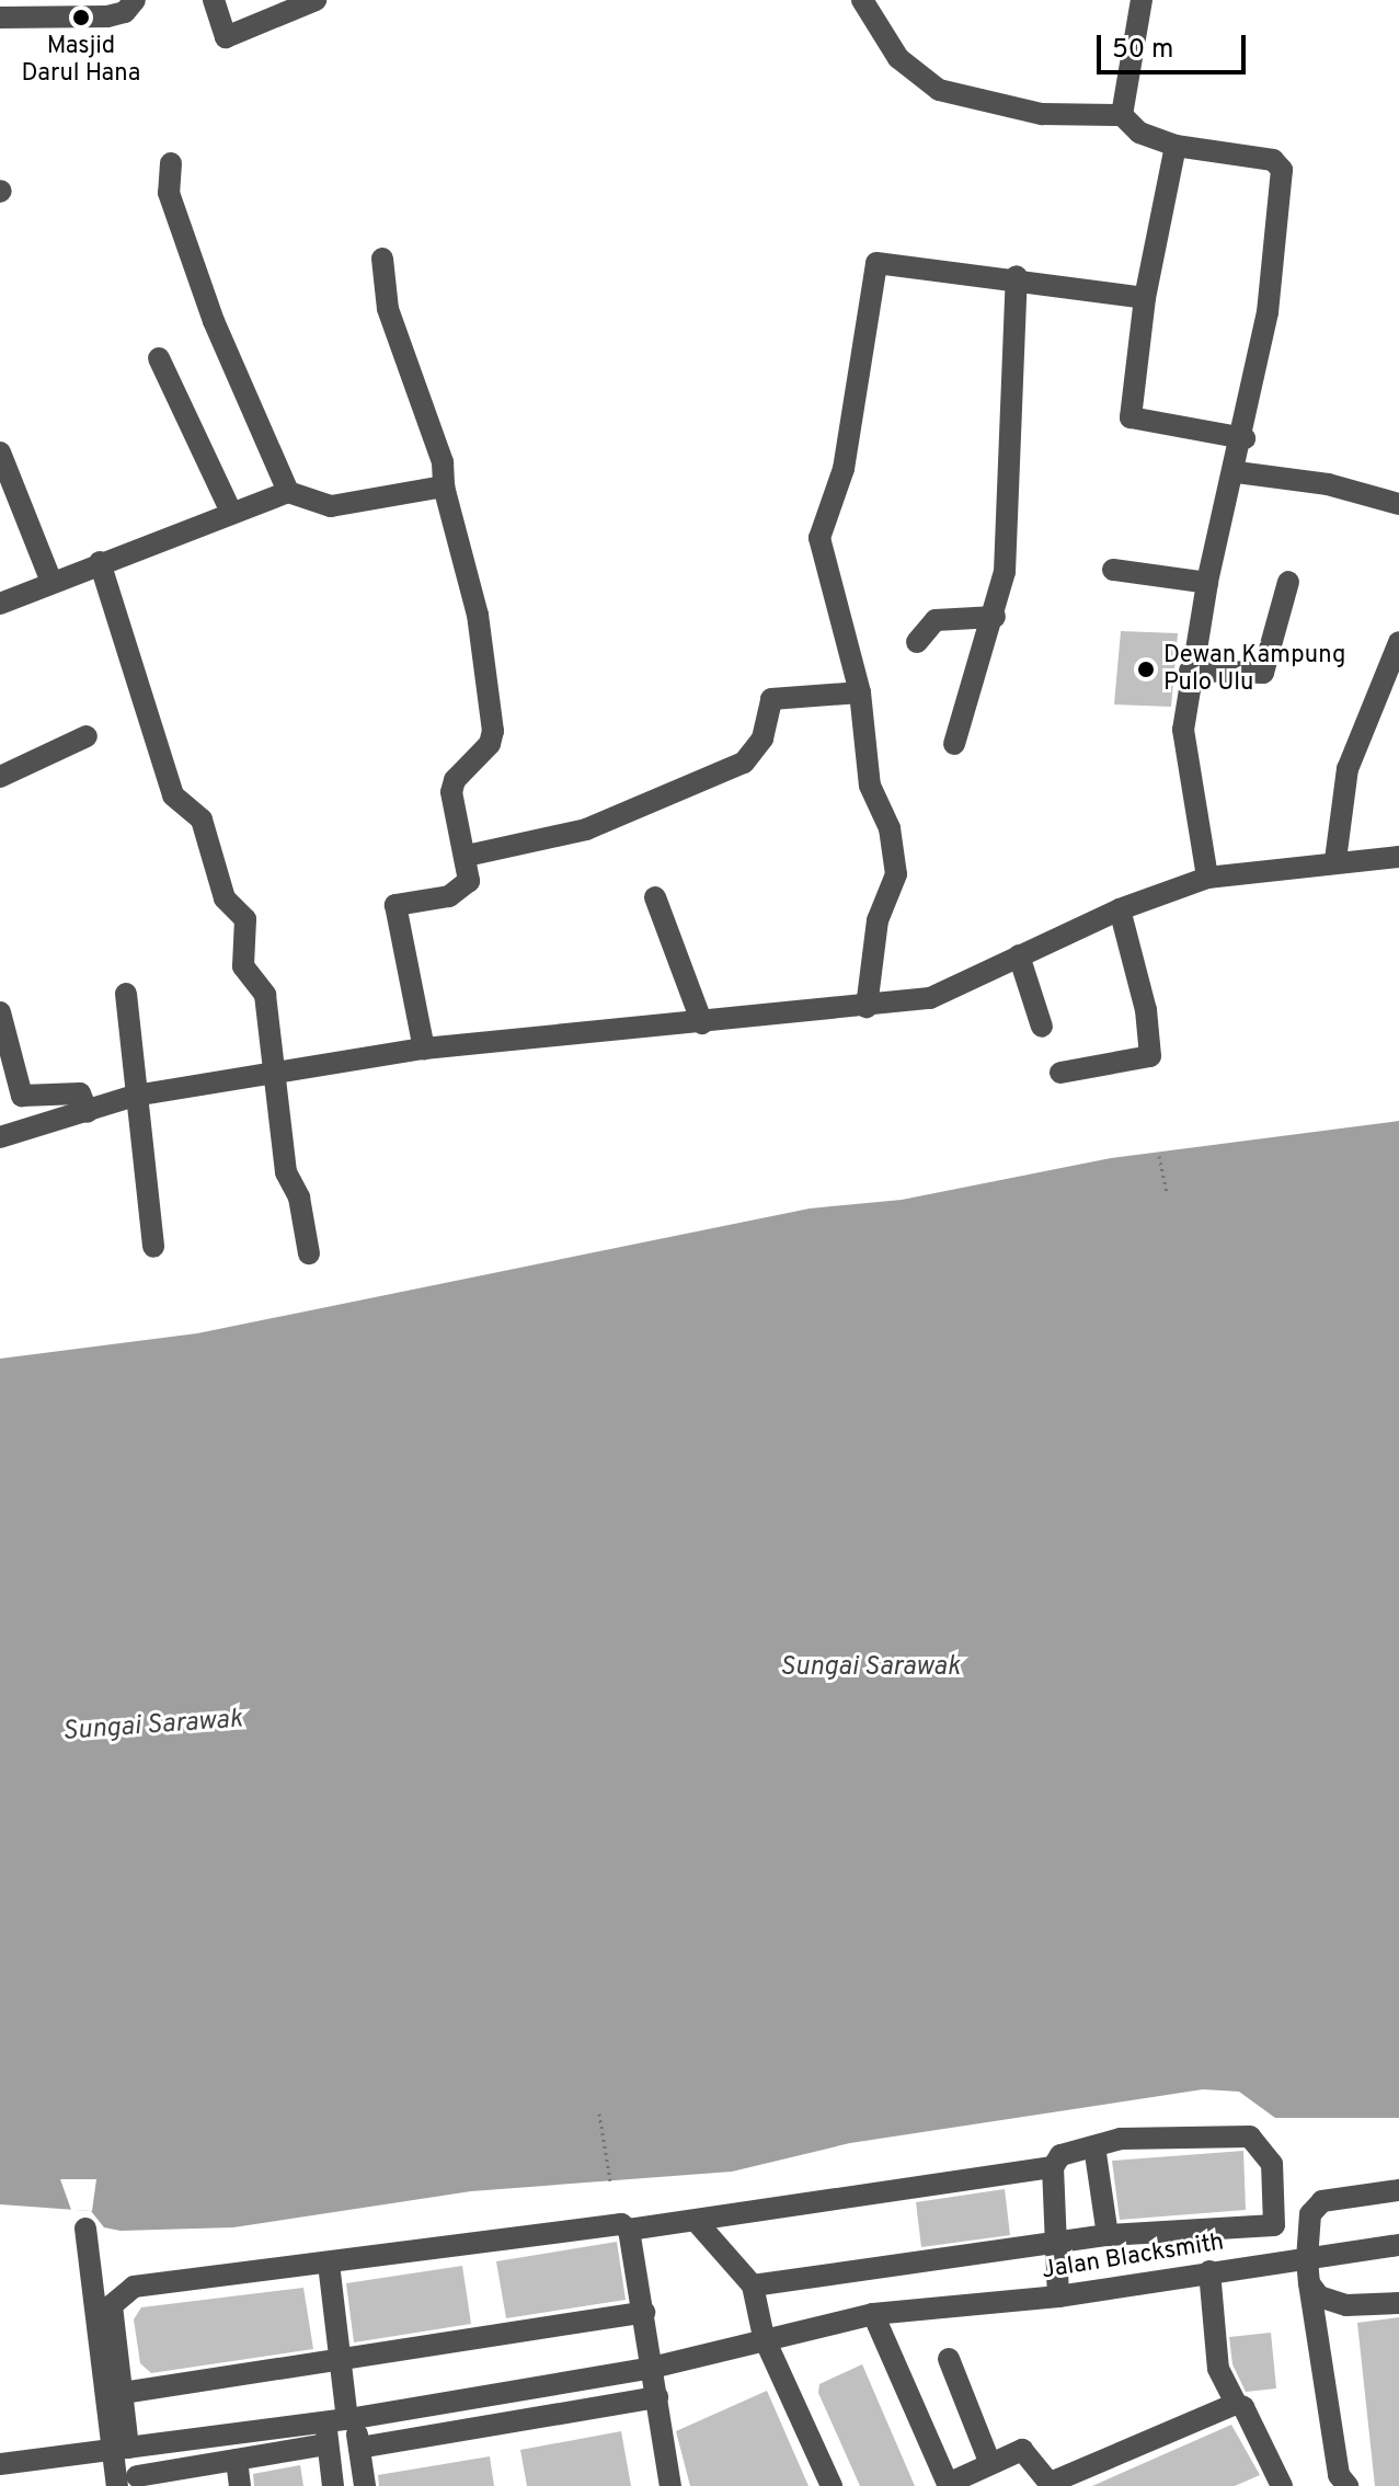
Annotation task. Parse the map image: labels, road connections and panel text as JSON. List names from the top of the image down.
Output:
{
  "streets": {
    "street": ["Jalan Blacksmith"]
  },
  "water": ["Sungai Sarawak"],
  "places": ["Masjid Darul Hana", "Dewan Kampung Pulo Ulu"],
  "scale_bar": "50 m"
}
